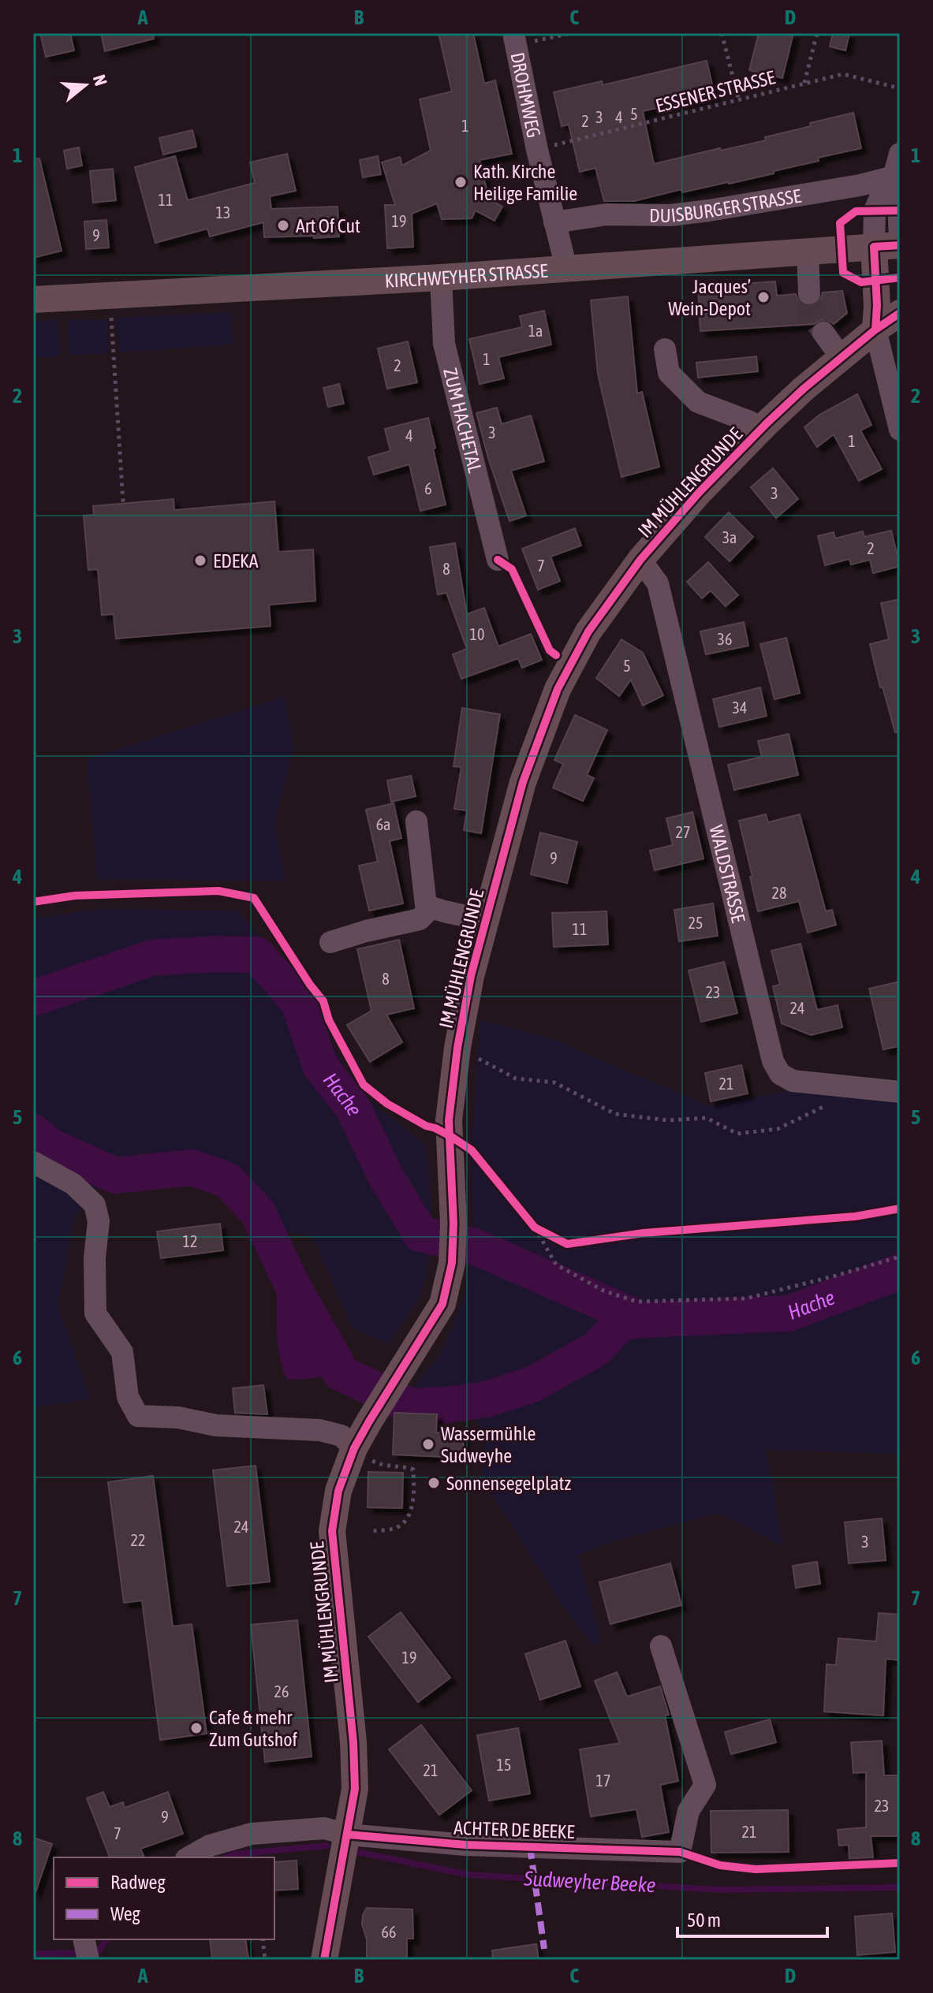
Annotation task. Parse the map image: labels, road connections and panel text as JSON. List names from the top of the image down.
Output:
{
  "streets": {
    "main road": ["KIRCHWEYHER STRASSE", "IM MÜHLENGRUNDE"],
    "street": [
      "DROHMWEG",
      "DUISBURGER STRASSE",
      "ZUM HACHETAL",
      "WALDSTRASSE",
      "ACHTER DE BEEKE"
    ],
    "path": ["ESSENER STRASSE"]
  },
  "crossings": [
    ["ESSENER STRASSE", "DROHMWEG"],
    ["DROHMWEG", "DUISBURGER STRASSE"],
    ["DROHMWEG", "KIRCHWEYHER STRASSE"],
    ["KIRCHWEYHER STRASSE", "ZUM HACHETAL"],
    ["IM MÜHLENGRUNDE", "WALDSTRASSE"],
    ["IM MÜHLENGRUNDE", "ACHTER DE BEEKE"]
  ],
  "water": ["Hache", "Sudweyher Beeke"],
  "places": [
    "Kath. Kirche Heilige Familie",
    "Art Of Cut",
    "Jacques’ Wein-Depot",
    "EDEKA",
    "Wassermühle Sudweyhe",
    "Sonnensegelplatz",
    "Cafe & mehr Zum Gutshof"
  ],
  "house_numbers": [
    "5",
    "3",
    "4",
    "2",
    "1",
    "11",
    "13",
    "19",
    "9",
    "1a",
    "1",
    "2",
    "3",
    "4",
    "1",
    "6",
    "3",
    "3a",
    "2",
    "7",
    "8",
    "10",
    "36",
    "5",
    "34",
    "6a",
    "27",
    "9",
    "28",
    "25",
    "11",
    "8",
    "23",
    "24",
    "21",
    "12",
    "24",
    "22",
    "3",
    "19",
    "26",
    "15",
    "21",
    "17",
    "23",
    "9",
    "21",
    "7",
    "66"
  ],
  "legend": ["Radweg", "Weg"],
  "scale_bar": "50 m",
  "north": "right",
  "grid": {
    "columns": [
      "A",
      "B",
      "C",
      "D"
    ],
    "rows": [
      "1",
      "2",
      "3",
      "4",
      "5",
      "6",
      "7",
      "8"
    ]
  }
}
